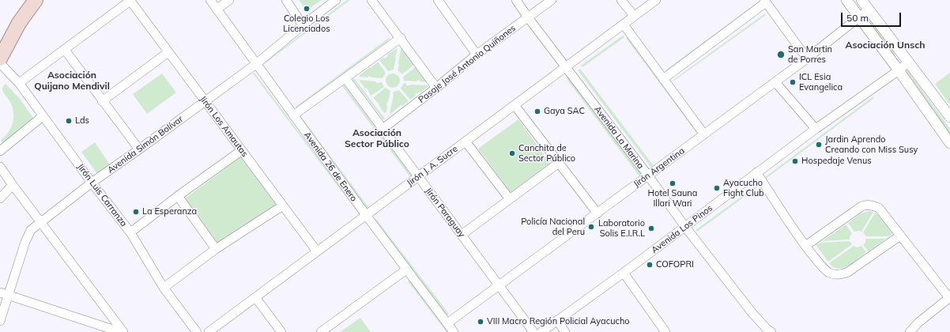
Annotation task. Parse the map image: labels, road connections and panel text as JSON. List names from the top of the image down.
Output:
{
  "streets": {
    "street": [
      "Pasaje José Antonio Quiñones",
      "Jirón Los Amautas",
      "Avenida La Marina",
      "Avenida Simón Bolívar",
      "Jirón J. A. Sucre",
      "Avenida 26 de Enero",
      "Jirón Argentina",
      "Jirón Luis Carranza",
      "Jirón Paraguay",
      "Avenida Los Pinos"
    ]
  },
  "crossings": [
    ["Pasaje José Antonio Quiñones", "Avenida La Marina"],
    ["Pasaje José Antonio Quiñones", "Jirón Paraguay"],
    ["Jirón Los Amautas", "Avenida Simón Bolívar"],
    ["Jirón Los Amautas", "Jirón J. A. Sucre"],
    ["Avenida La Marina", "Jirón J. A. Sucre"],
    ["Avenida La Marina", "Jirón Argentina"],
    ["Avenida La Marina", "Avenida Los Pinos"],
    ["Avenida Simón Bolívar", "Avenida 26 de Enero"],
    ["Avenida Simón Bolívar", "Jirón Luis Carranza"],
    ["Jirón J. A. Sucre", "Avenida 26 de Enero"],
    ["Jirón J. A. Sucre", "Jirón Paraguay"],
    ["Avenida 26 de Enero", "Jirón Argentina"],
    ["Jirón Argentina", "Jirón Paraguay"]
  ],
  "districts": ["Asociación Unsch", "Asociación Quijano Mendivil", "Asociación Sector Público"],
  "places": [
    "Colegio Los Licenciados",
    "San Martin de Porres",
    "ICL Esia Evangelica",
    "Gaya SAC",
    "Lds",
    "Jardin Aprendo Creando con Miss Susy",
    "Canchita de Sector Público",
    "Hospedaje Venus",
    "Hotel Sauna Illari Wari",
    "Ayacucho Fight Club",
    "La Esperanza",
    "Policía Nacional del Peru",
    "Laboratorio Solis E.I.R.L",
    "COFOPRI",
    "VIII Macro Región Policial Ayacucho"
  ],
  "scale_bar": "50 m"
}
